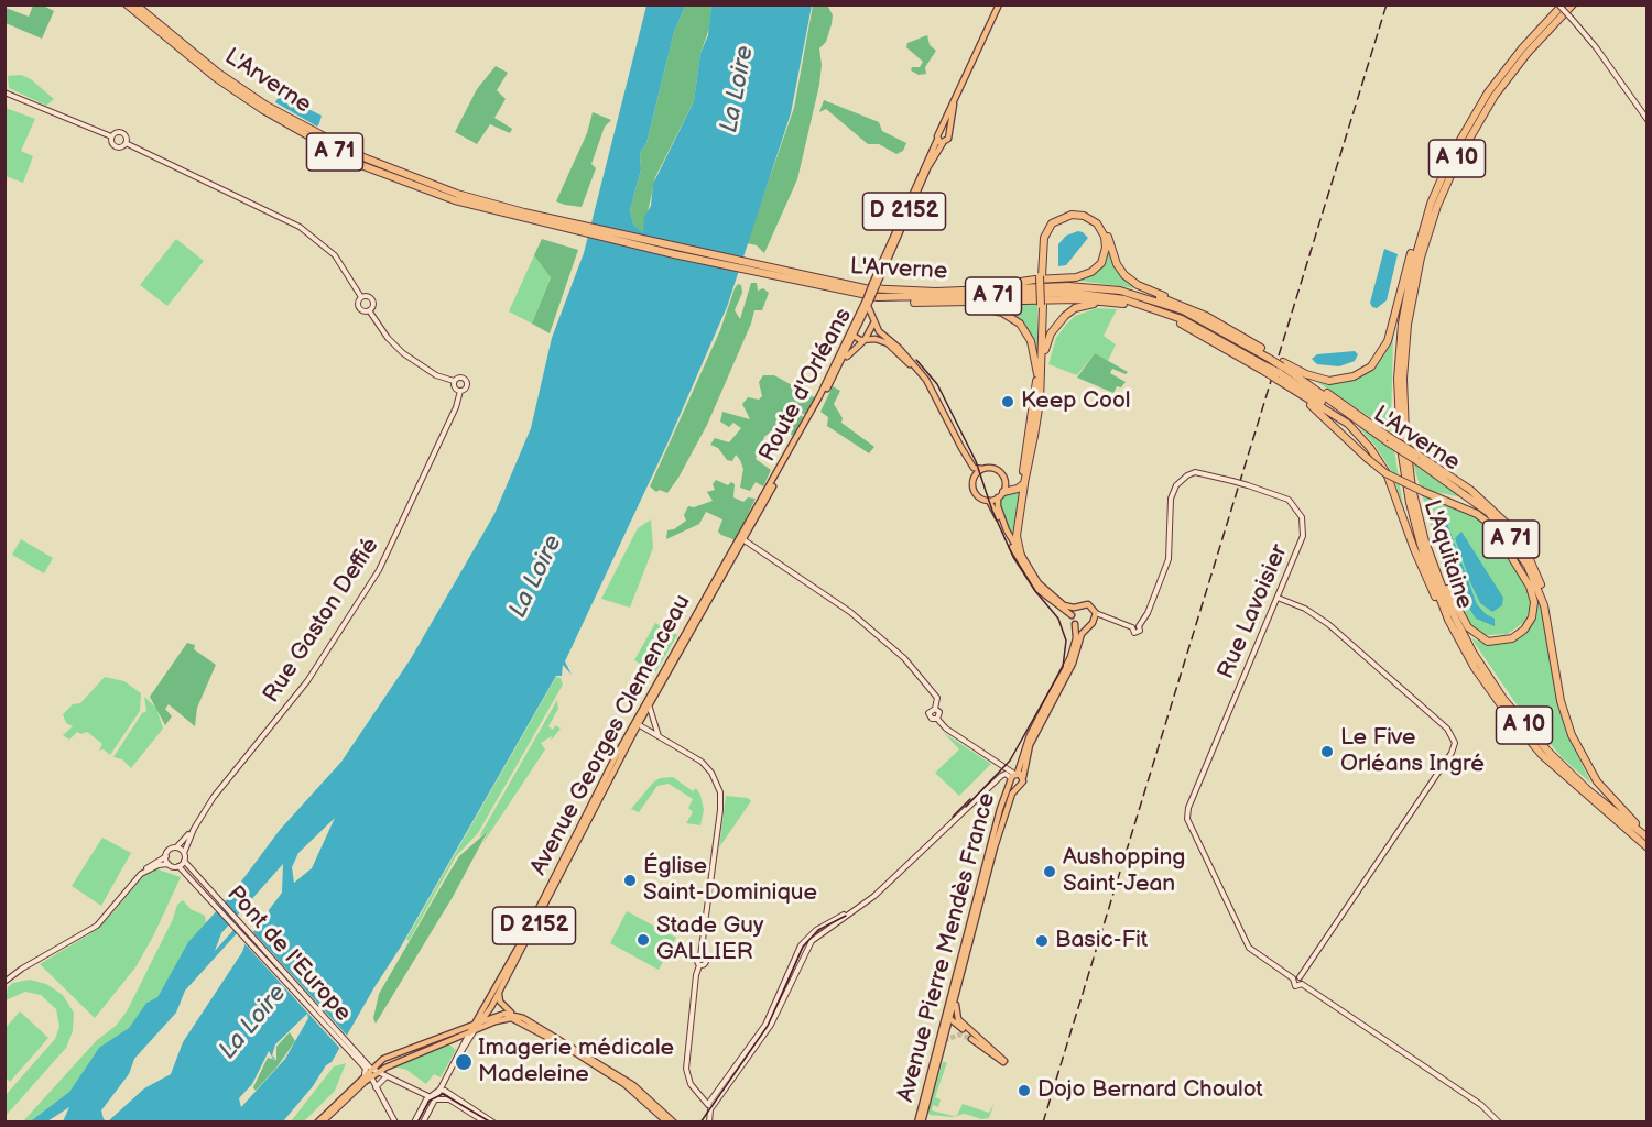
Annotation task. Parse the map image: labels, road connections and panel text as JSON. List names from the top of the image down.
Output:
{
  "streets": {
    "highway": [
      "L'Arverne",
      "A 71",
      "A 10",
      "L'Aquitaine"
    ],
    "main road": [
      "D 2152",
      "Route d'Orléans",
      "Avenue Georges Clemenceau",
      "Avenue Pierre Mendès France"
    ],
    "street": ["Rue Lavoisier", "Rue Gaston Deffié", "Pont de l'Europe"]
  },
  "crossings": [
    ["L'Arverne", "A 71"],
    ["L'Arverne", "A 10"],
    ["L'Arverne", "Route d'Orléans"],
    ["L'Arverne", "L'Aquitaine"],
    ["A 71", "A 10"],
    ["A 71", "L'Aquitaine"],
    ["A 10", "L'Aquitaine"],
    ["D 2152", "Route d'Orléans"],
    ["D 2152", "Avenue Georges Clemenceau"],
    ["Route d'Orléans", "Avenue Georges Clemenceau"],
    ["Rue Gaston Deffié", "Pont de l'Europe"]
  ],
  "water": ["La Loire"],
  "places": [
    "Keep Cool",
    "Le Five Orléans Ingré",
    "Aushopping Saint-Jean",
    "Église Saint-Dominique",
    "Stade Guy GALLIER",
    "Basic-Fit",
    "Imagerie médicale Madeleine",
    "Dojo Bernard Choulot"
  ]
}
